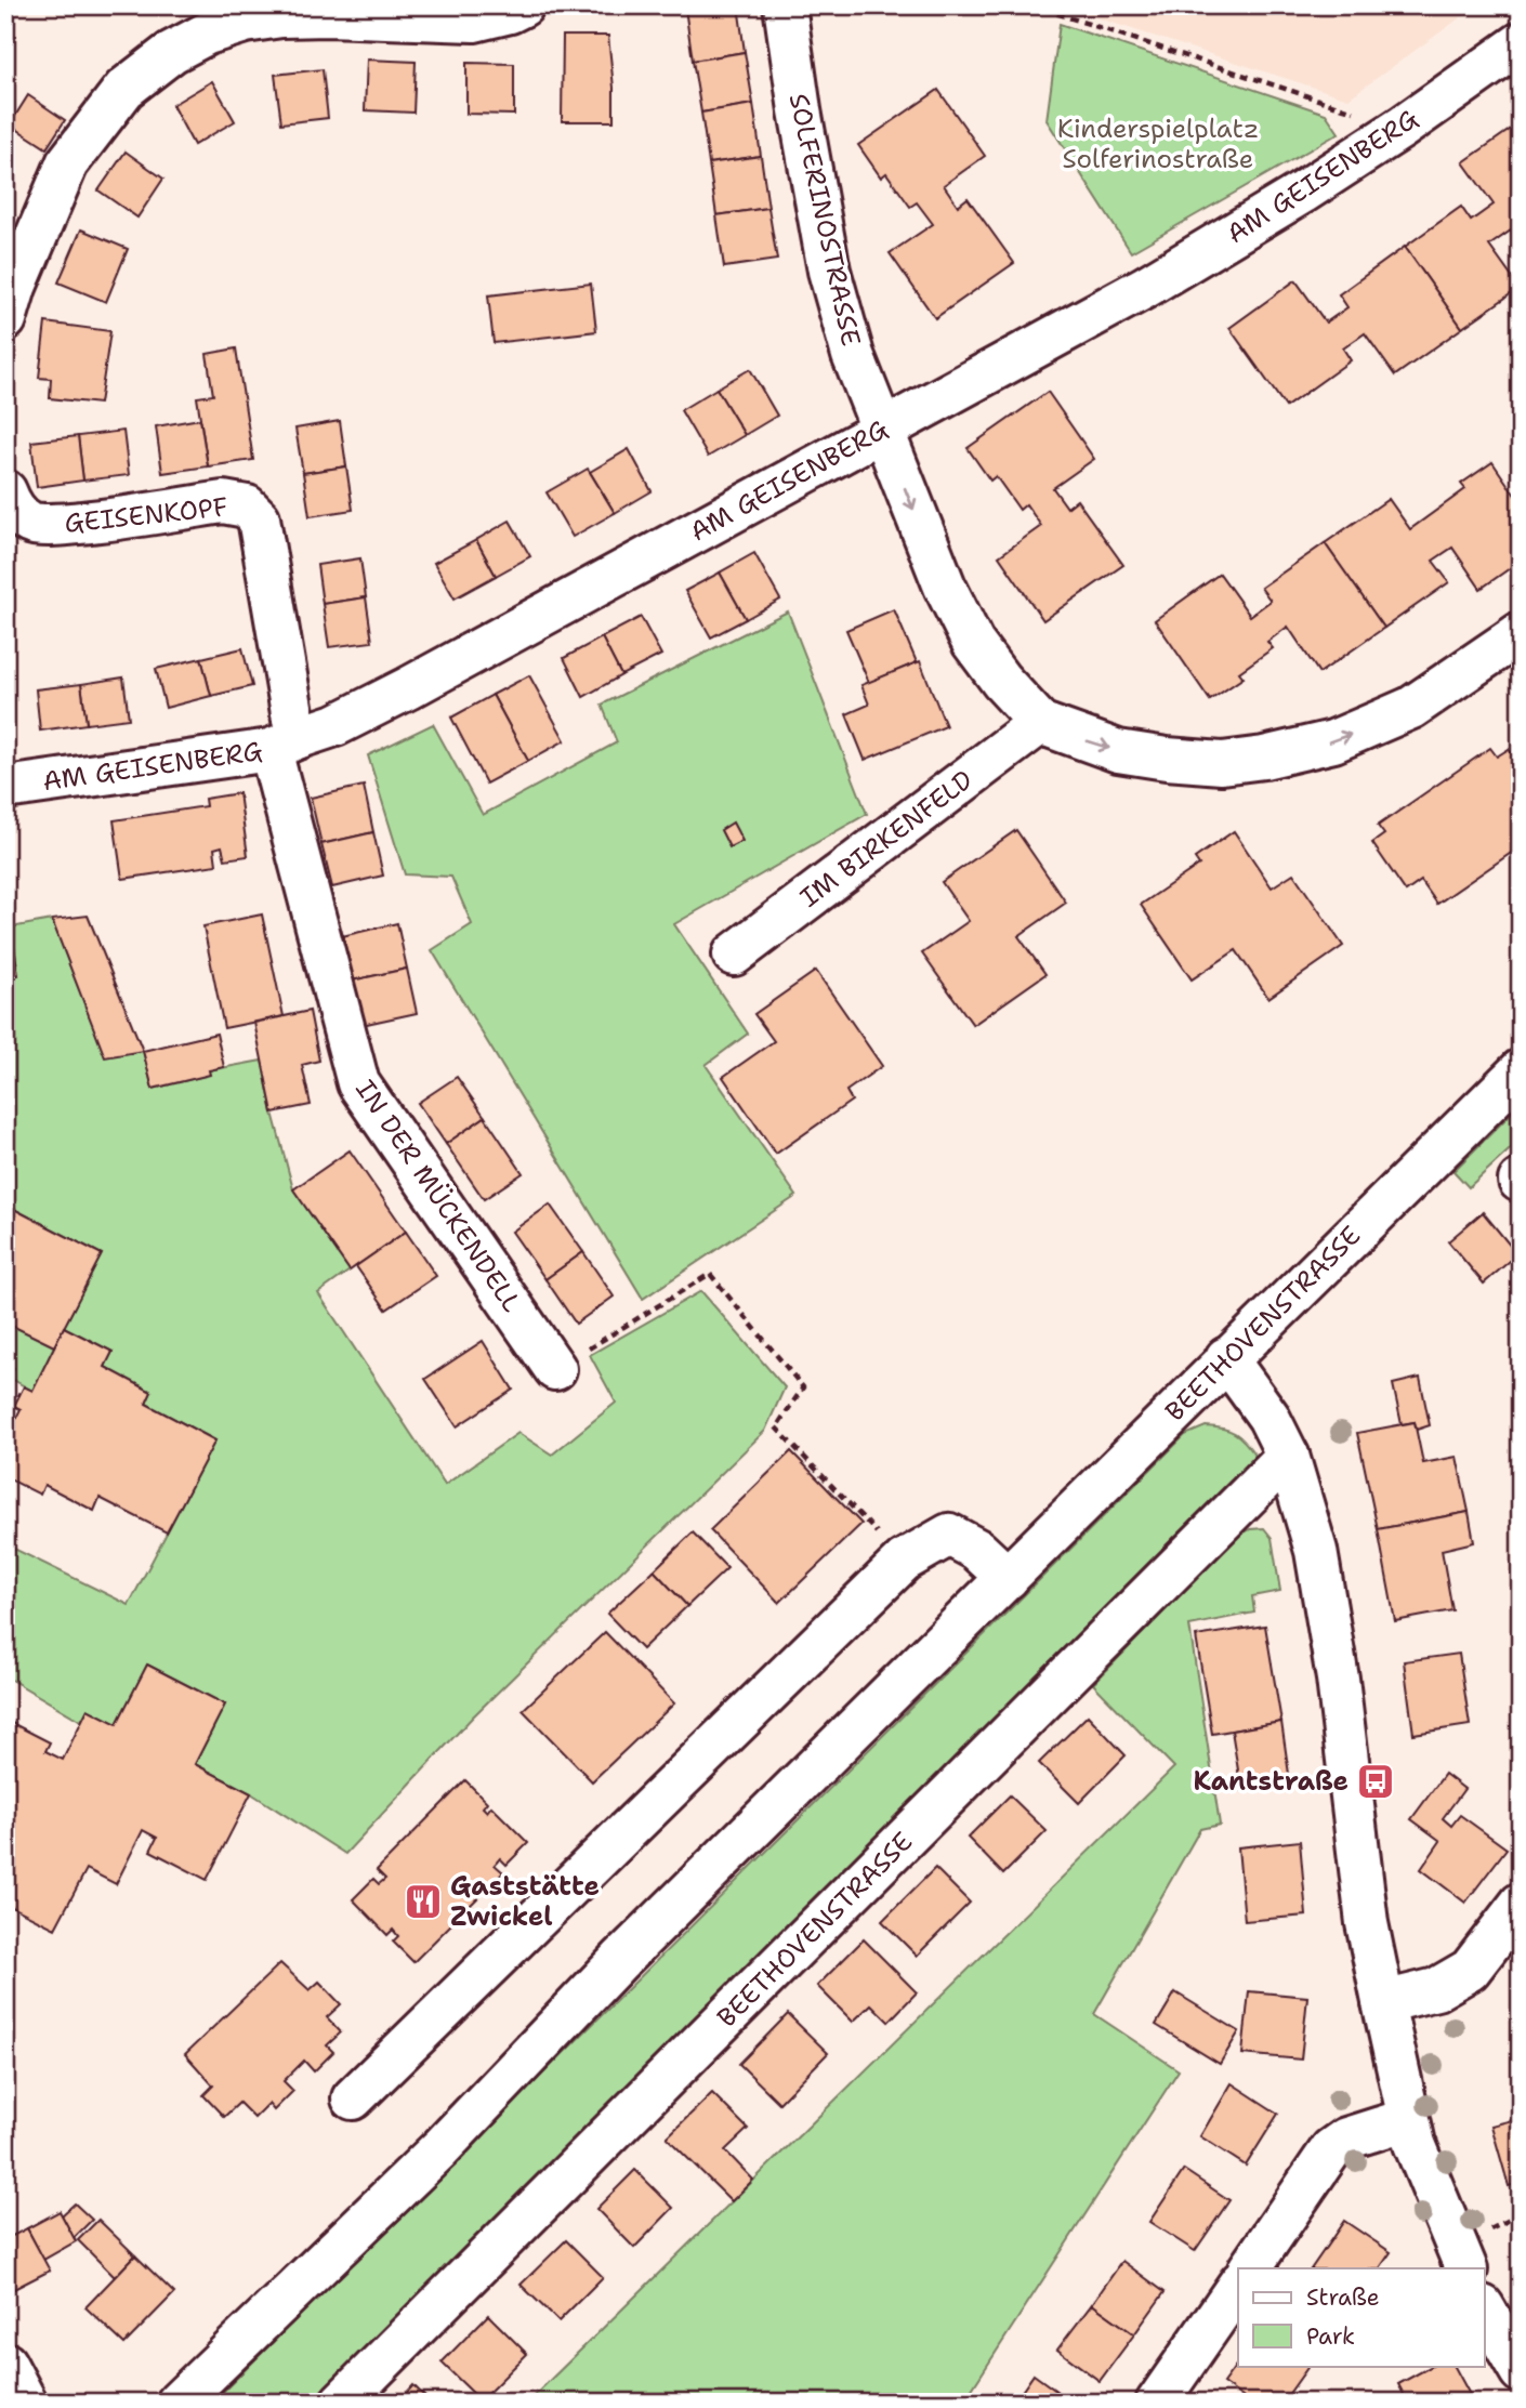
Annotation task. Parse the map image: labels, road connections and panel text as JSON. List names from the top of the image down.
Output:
{
  "streets": {
    "street": [
      "AM GEISENBERG",
      "SOLFERINOSTRASSE",
      "GEISENKOPF",
      "IM BIRKENFELD",
      "IN DER MÜCKENDELL",
      "BEETHOVENSTRASSE"
    ]
  },
  "crossings": [
    ["AM GEISENBERG", "SOLFERINOSTRASSE"],
    ["AM GEISENBERG", "GEISENKOPF"],
    ["AM GEISENBERG", "IN DER MÜCKENDELL"],
    ["GEISENKOPF", "IN DER MÜCKENDELL"]
  ],
  "parks": ["Kinderspielplatz Solferinostraße"],
  "places": {
    "bus stop": ["Kantstraße"],
    "restaurant": ["Gaststätte Zwickel"]
  },
  "legend": ["Straße", "Park"]
}
